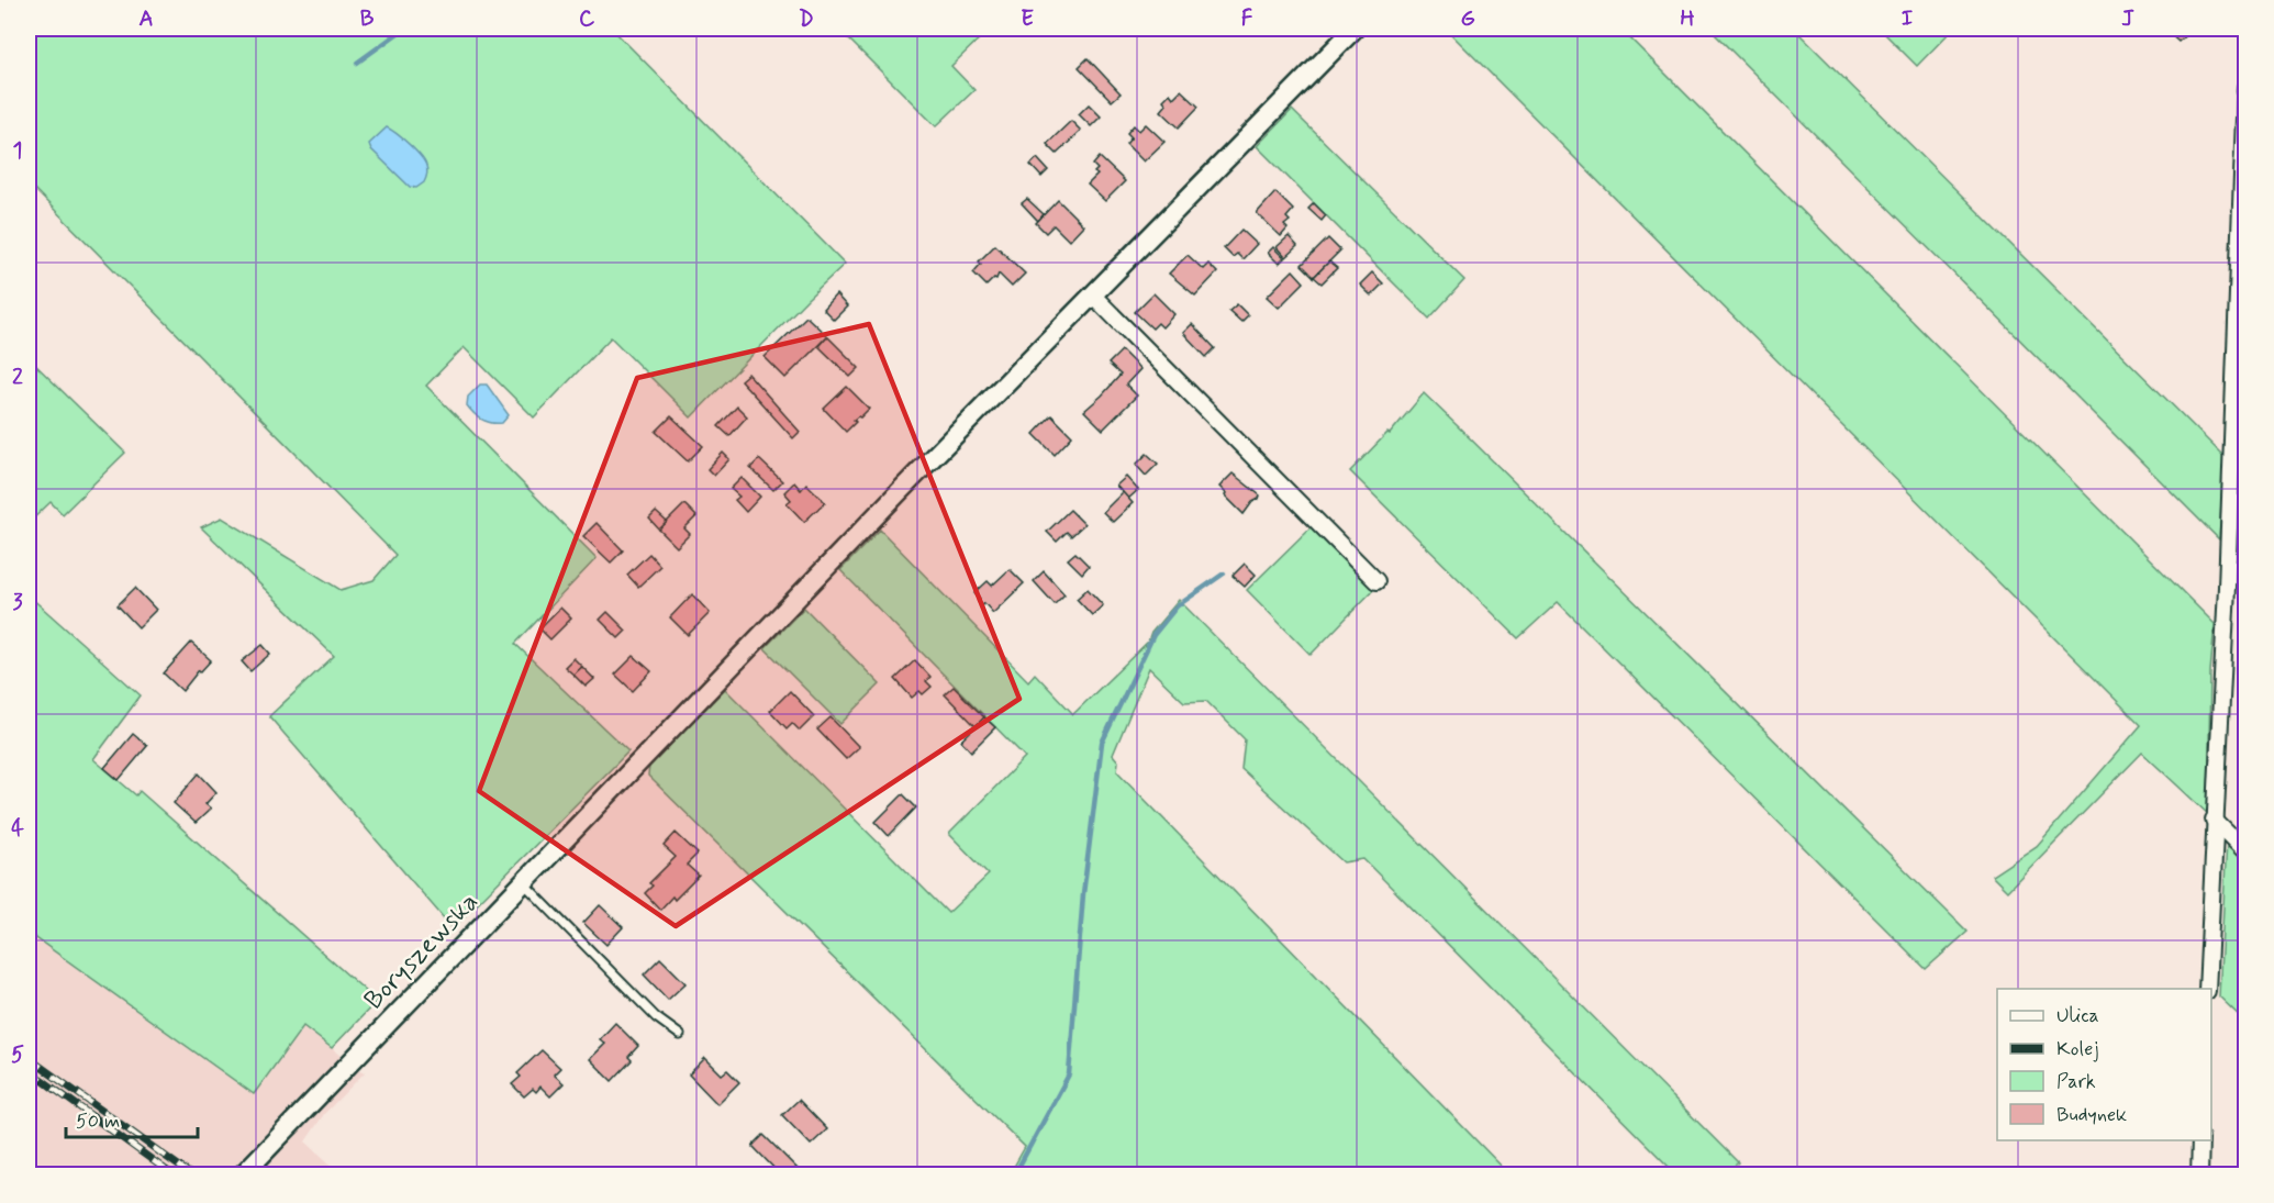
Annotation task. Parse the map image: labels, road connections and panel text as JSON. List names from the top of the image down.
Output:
{
  "streets": {
    "street": ["Boryszewska"]
  },
  "legend": [
    "Ulica",
    "Kolej",
    "Park",
    "Budynek"
  ],
  "scale_bar": "50 m",
  "grid": {
    "columns": [
      "A",
      "B",
      "C",
      "D",
      "E",
      "F",
      "G",
      "H",
      "I",
      "J"
    ],
    "rows": [
      "1",
      "2",
      "3",
      "4",
      "5"
    ]
  }
}
